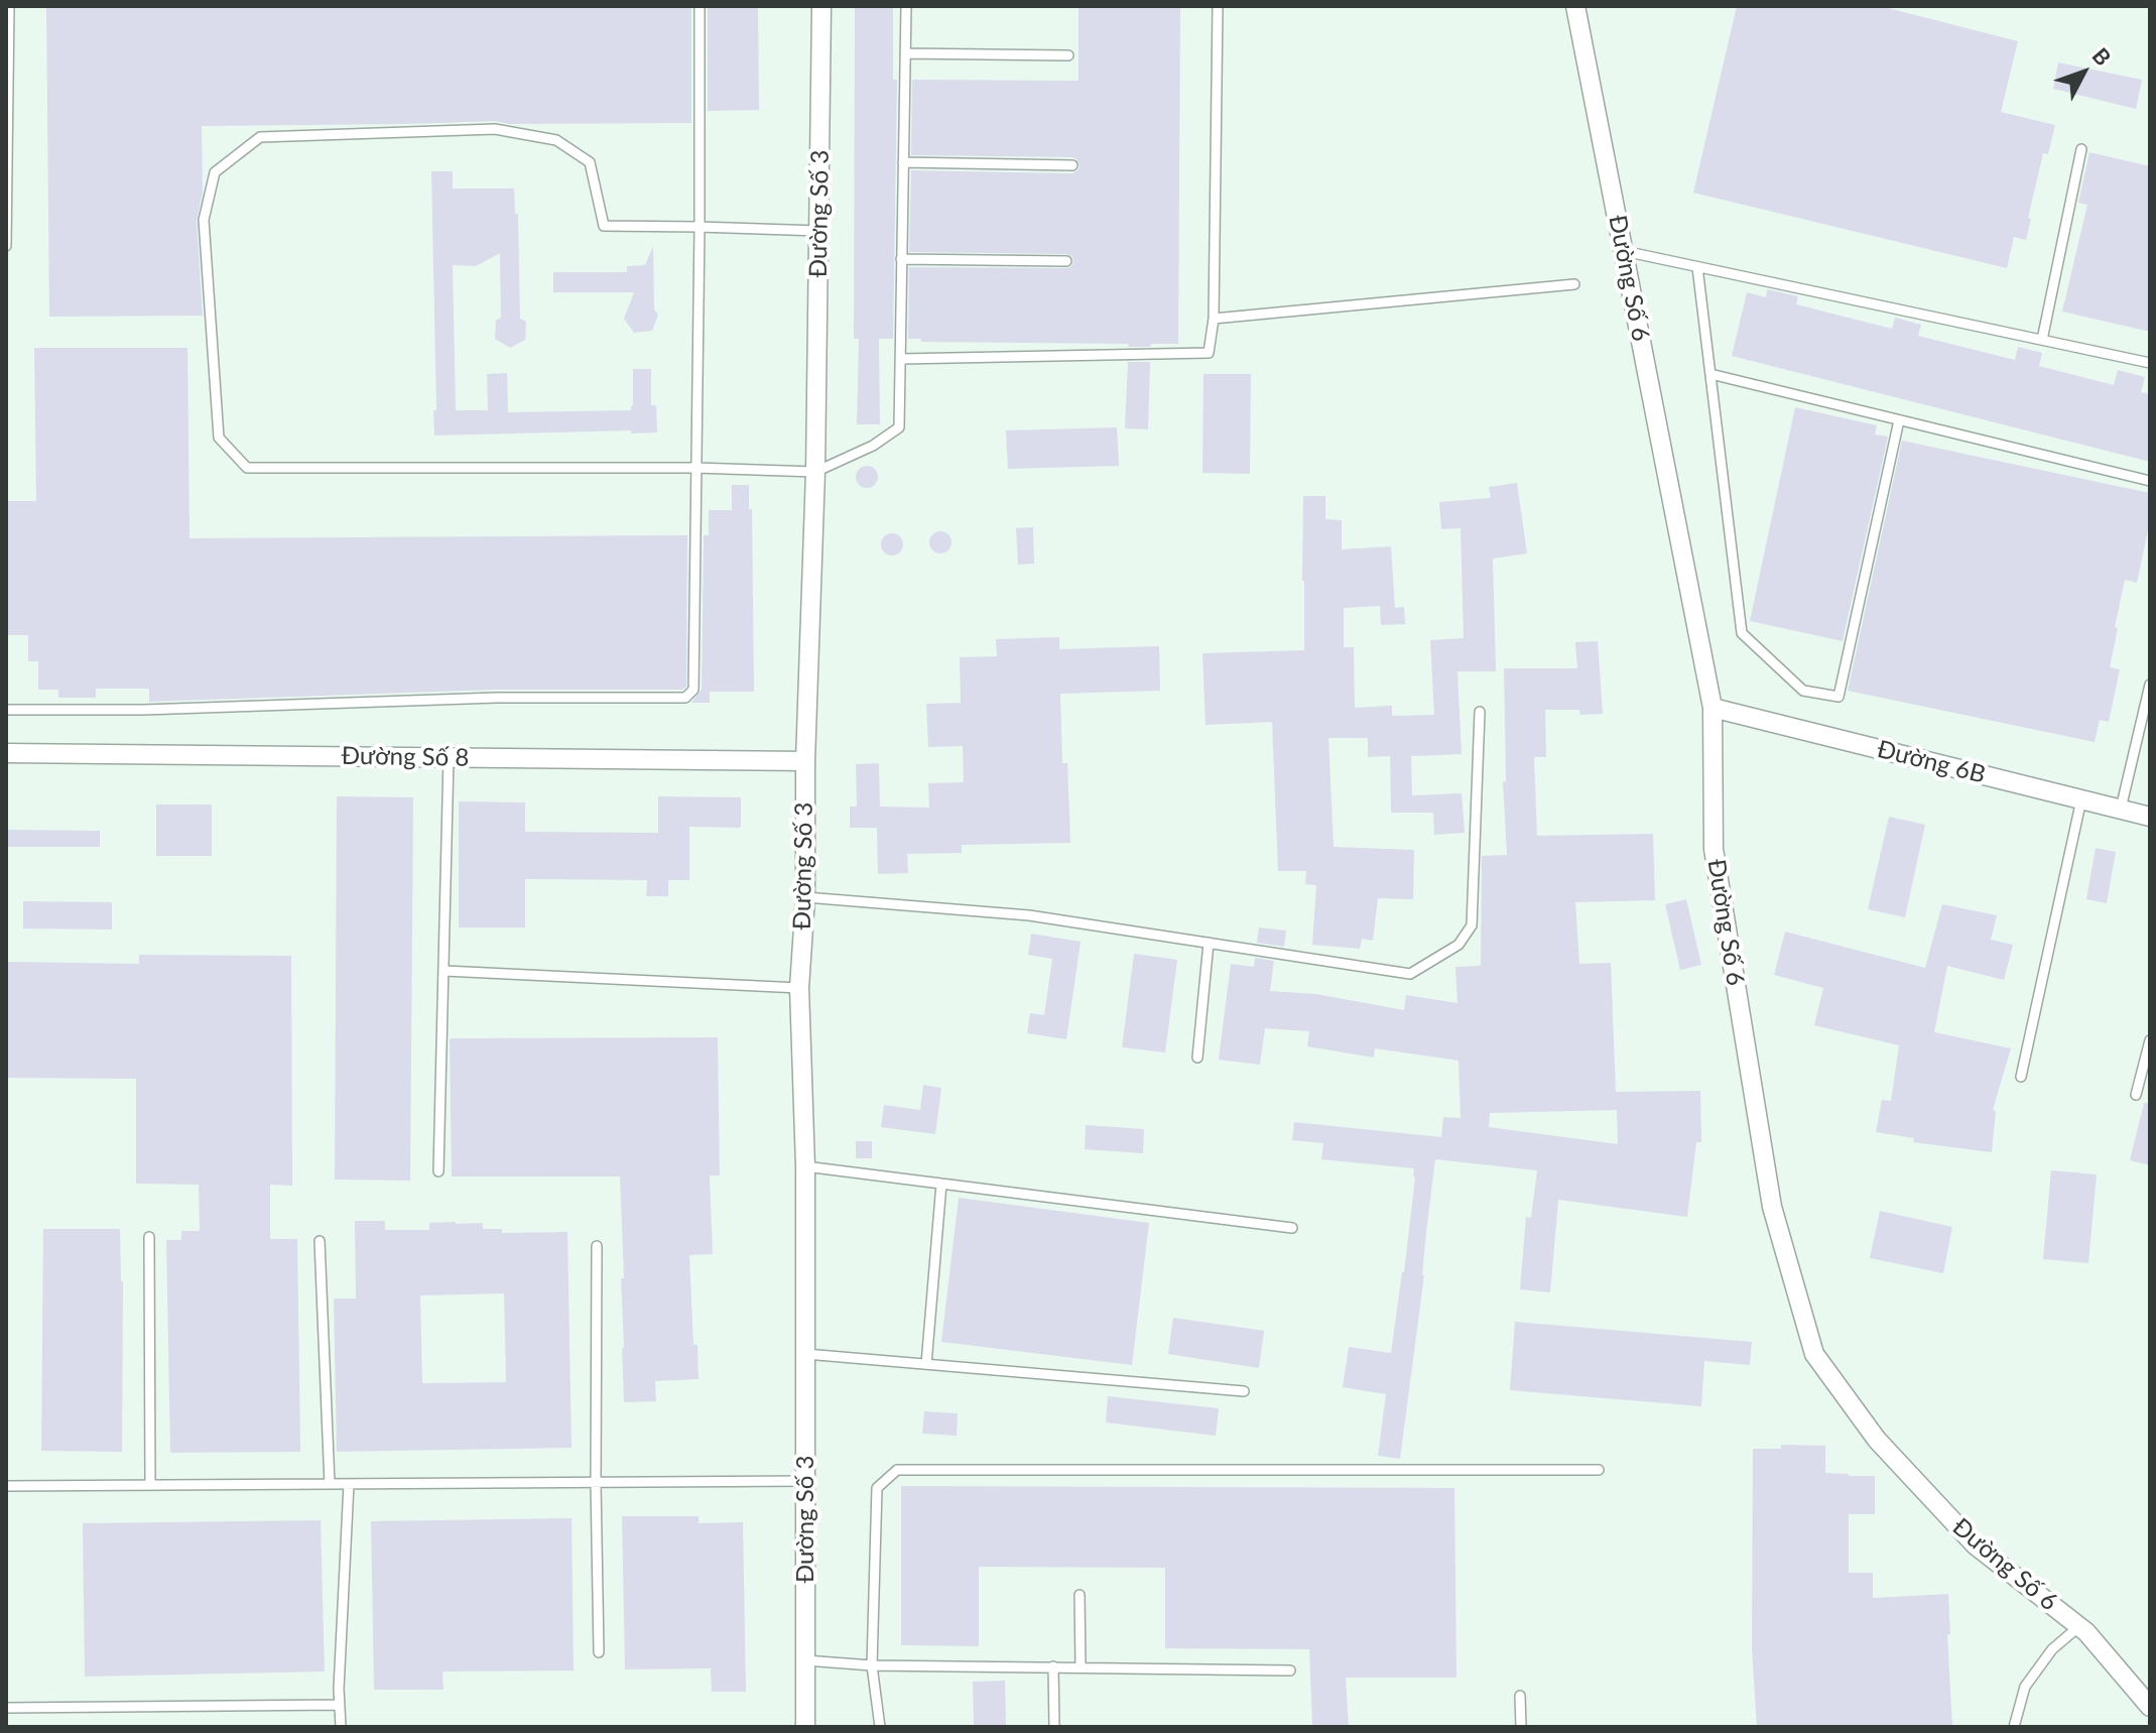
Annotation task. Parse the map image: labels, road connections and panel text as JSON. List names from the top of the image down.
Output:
{
  "streets": {
    "street": [
      "Đường Số 3",
      "Đường Số 6",
      "Đường Số 8",
      "Đường 6B"
    ]
  },
  "crossings": [
    ["Đường Số 3", "Đường Số 8"],
    ["Đường Số 6", "Đường 6B"]
  ],
  "north": "top right"
}
